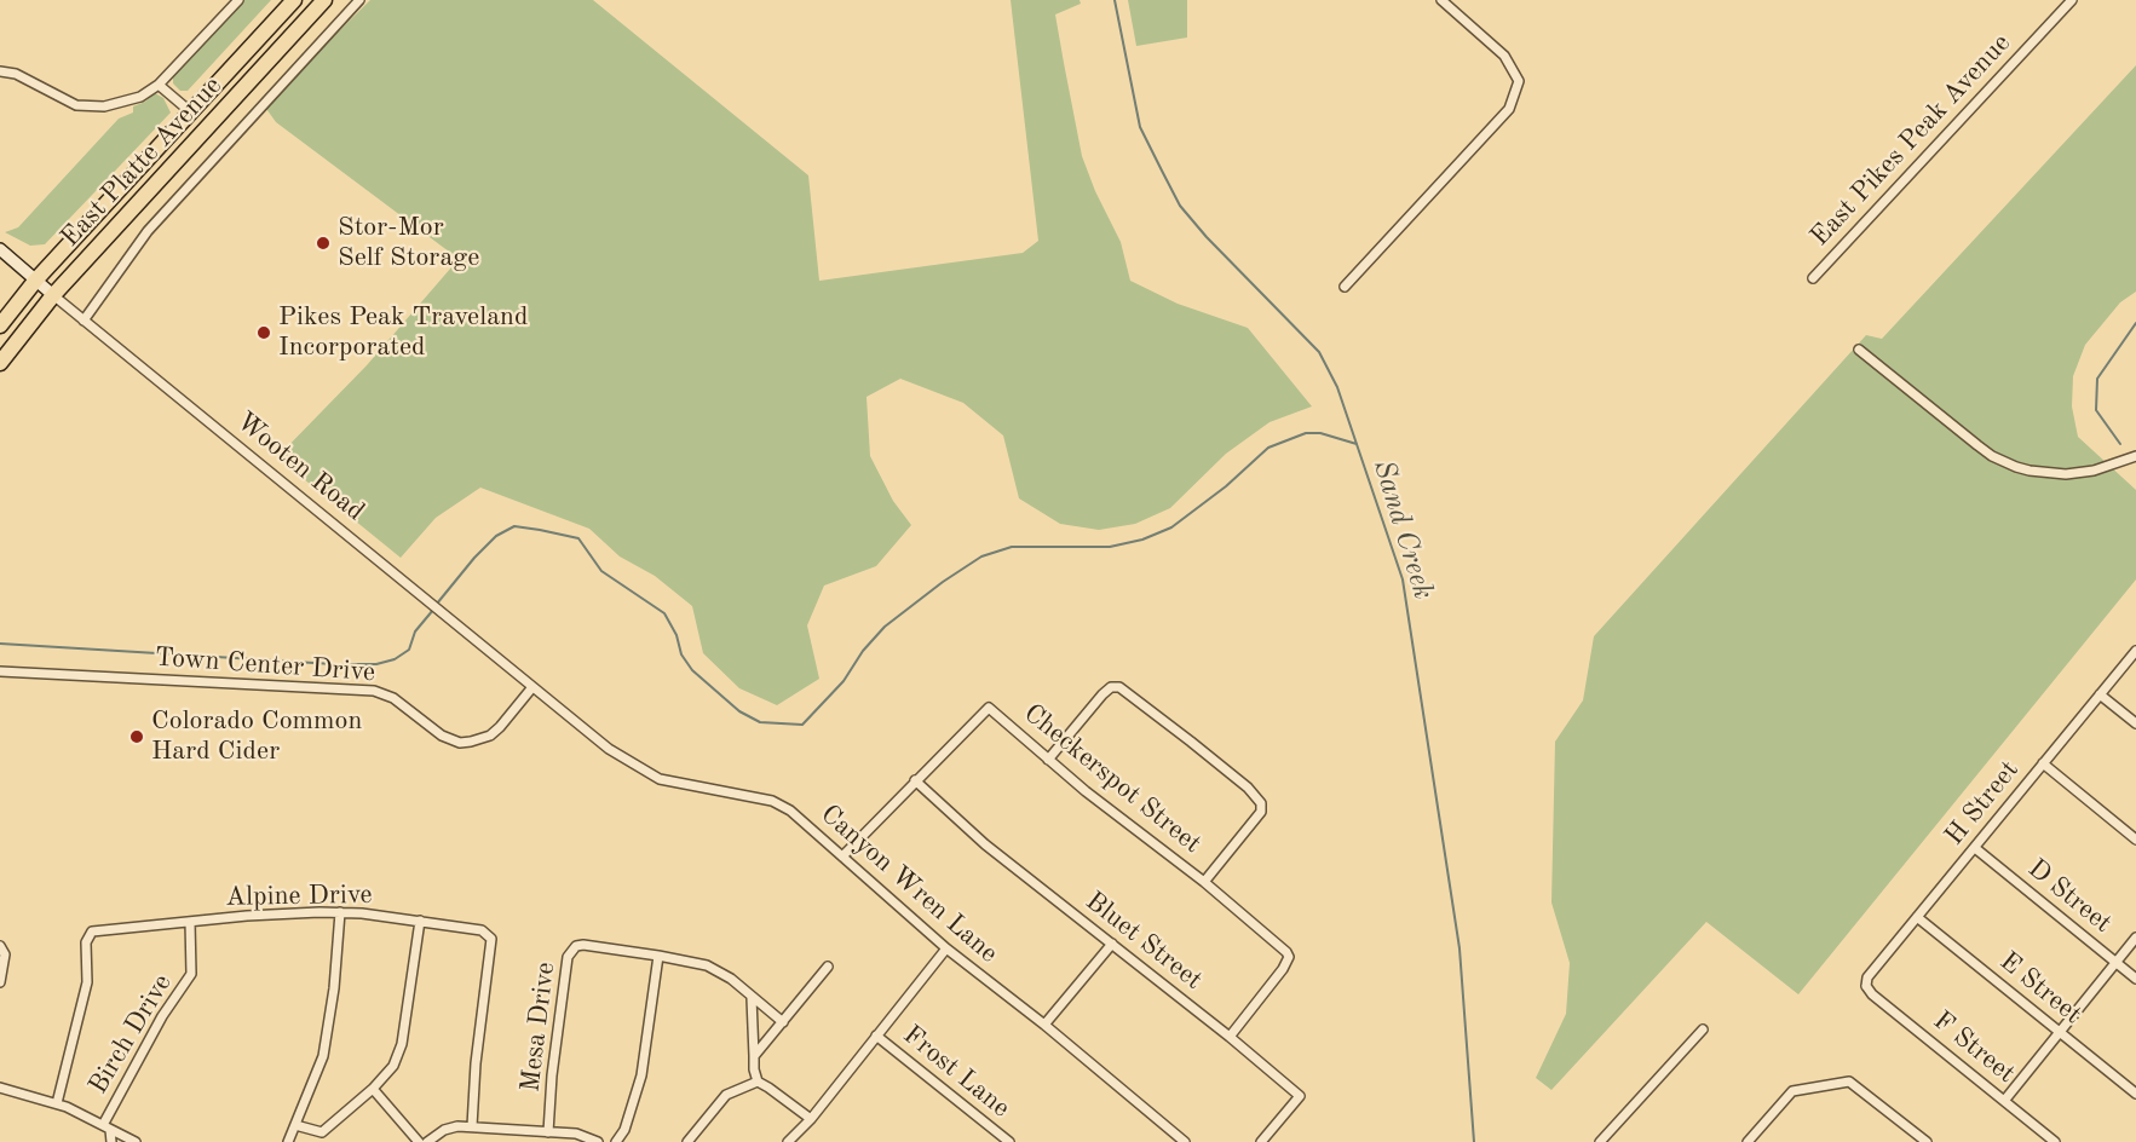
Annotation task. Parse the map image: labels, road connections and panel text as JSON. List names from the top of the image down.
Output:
{
  "streets": {
    "highway": ["East Platte Avenue"],
    "street": [
      "East Pikes Peak Avenue",
      "Wooten Road",
      "Town Center Drive",
      "Checkerspot Street",
      "H Street",
      "Canyon Wren Lane",
      "Alpine Drive",
      "D Street",
      "Bluet Street",
      "E Street",
      "Mesa Drive",
      "Birch Drive",
      "F Street",
      "Frost Lane"
    ]
  },
  "crossings": [
    ["East Platte Avenue", "Wooten Road"],
    ["Wooten Road", "Town Center Drive"],
    ["Wooten Road", "Canyon Wren Lane"],
    ["Checkerspot Street", "Canyon Wren Lane"],
    ["Checkerspot Street", "Bluet Street"],
    ["H Street", "D Street"],
    ["H Street", "E Street"],
    ["H Street", "F Street"],
    ["Alpine Drive", "Birch Drive"]
  ],
  "water": ["Sand Creek"],
  "places": ["Stor-Mor Self Storage", "Pikes Peak Traveland Incorporated", "Colorado Common Hard Cider"]
}
